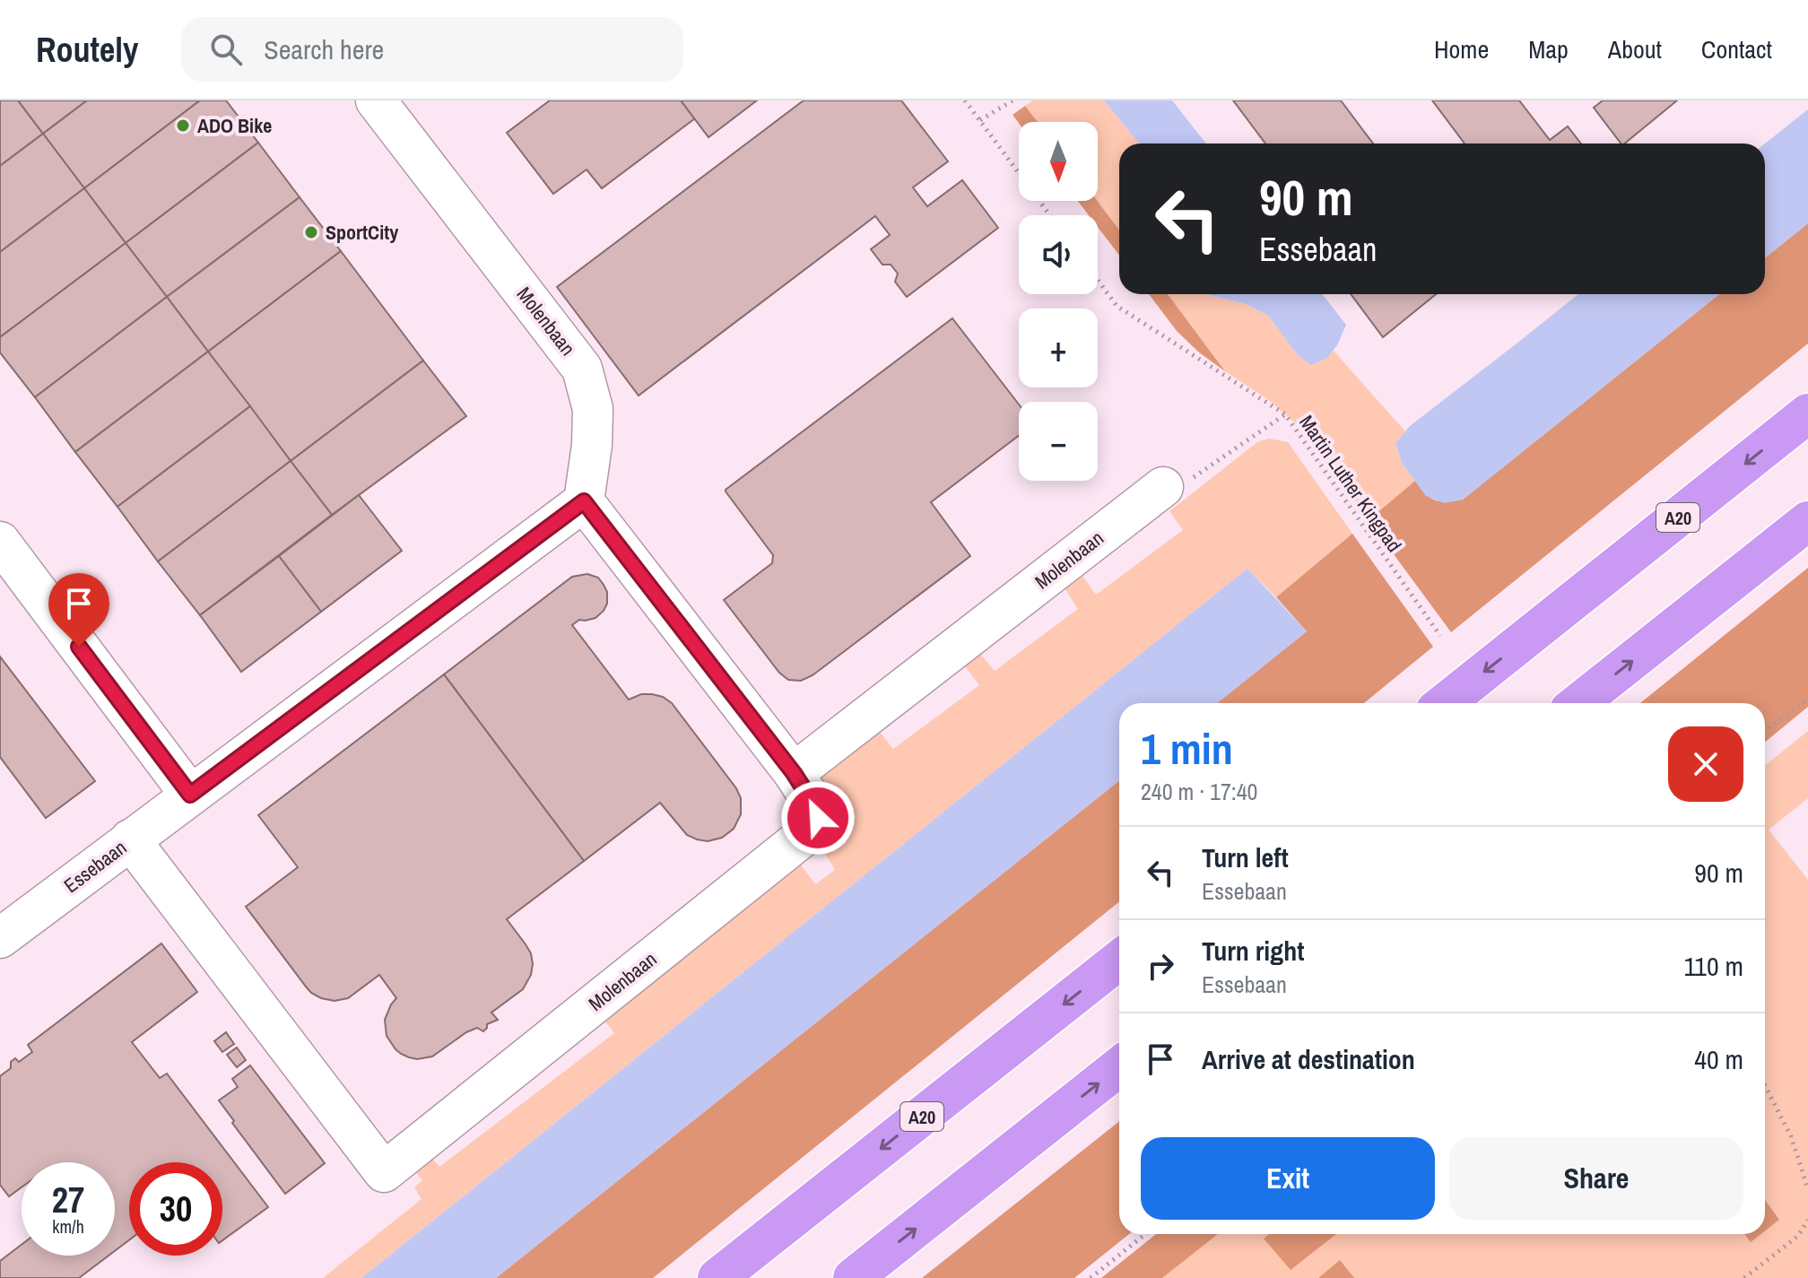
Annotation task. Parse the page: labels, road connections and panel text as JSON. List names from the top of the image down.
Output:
{
  "streets": {
    "highway": ["A20"],
    "street": ["Molenbaan", "Essebaan"],
    "path": ["Martin Luther Kingpad"]
  },
  "crossings": [
    ["Molenbaan", "Essebaan"]
  ],
  "places": ["ADO Bike", "SportCity"],
  "north": "bottom",
  "page": {
    "header": "Routely",
    "search": "Search here",
    "nav": [
      "Home",
      "Map",
      "About",
      "Contact"
    ],
    "map_buttons": ["+", "−"],
    "turn": ["90 m", "Essebaan"],
    "heading": ["1 min", "240 m · 17:40"],
    "list": [
      {
        "name": "Turn left",
        "note": "Essebaan",
        "value": "90 m"
      },
      {
        "name": "Turn right",
        "note": "Essebaan",
        "value": "110 m"
      },
      {
        "name": "Arrive at destination",
        "value": "40 m"
      }
    ],
    "buttons": ["Exit", "Share"],
    "speed": "27 km/h",
    "limit": "30"
  }
}
